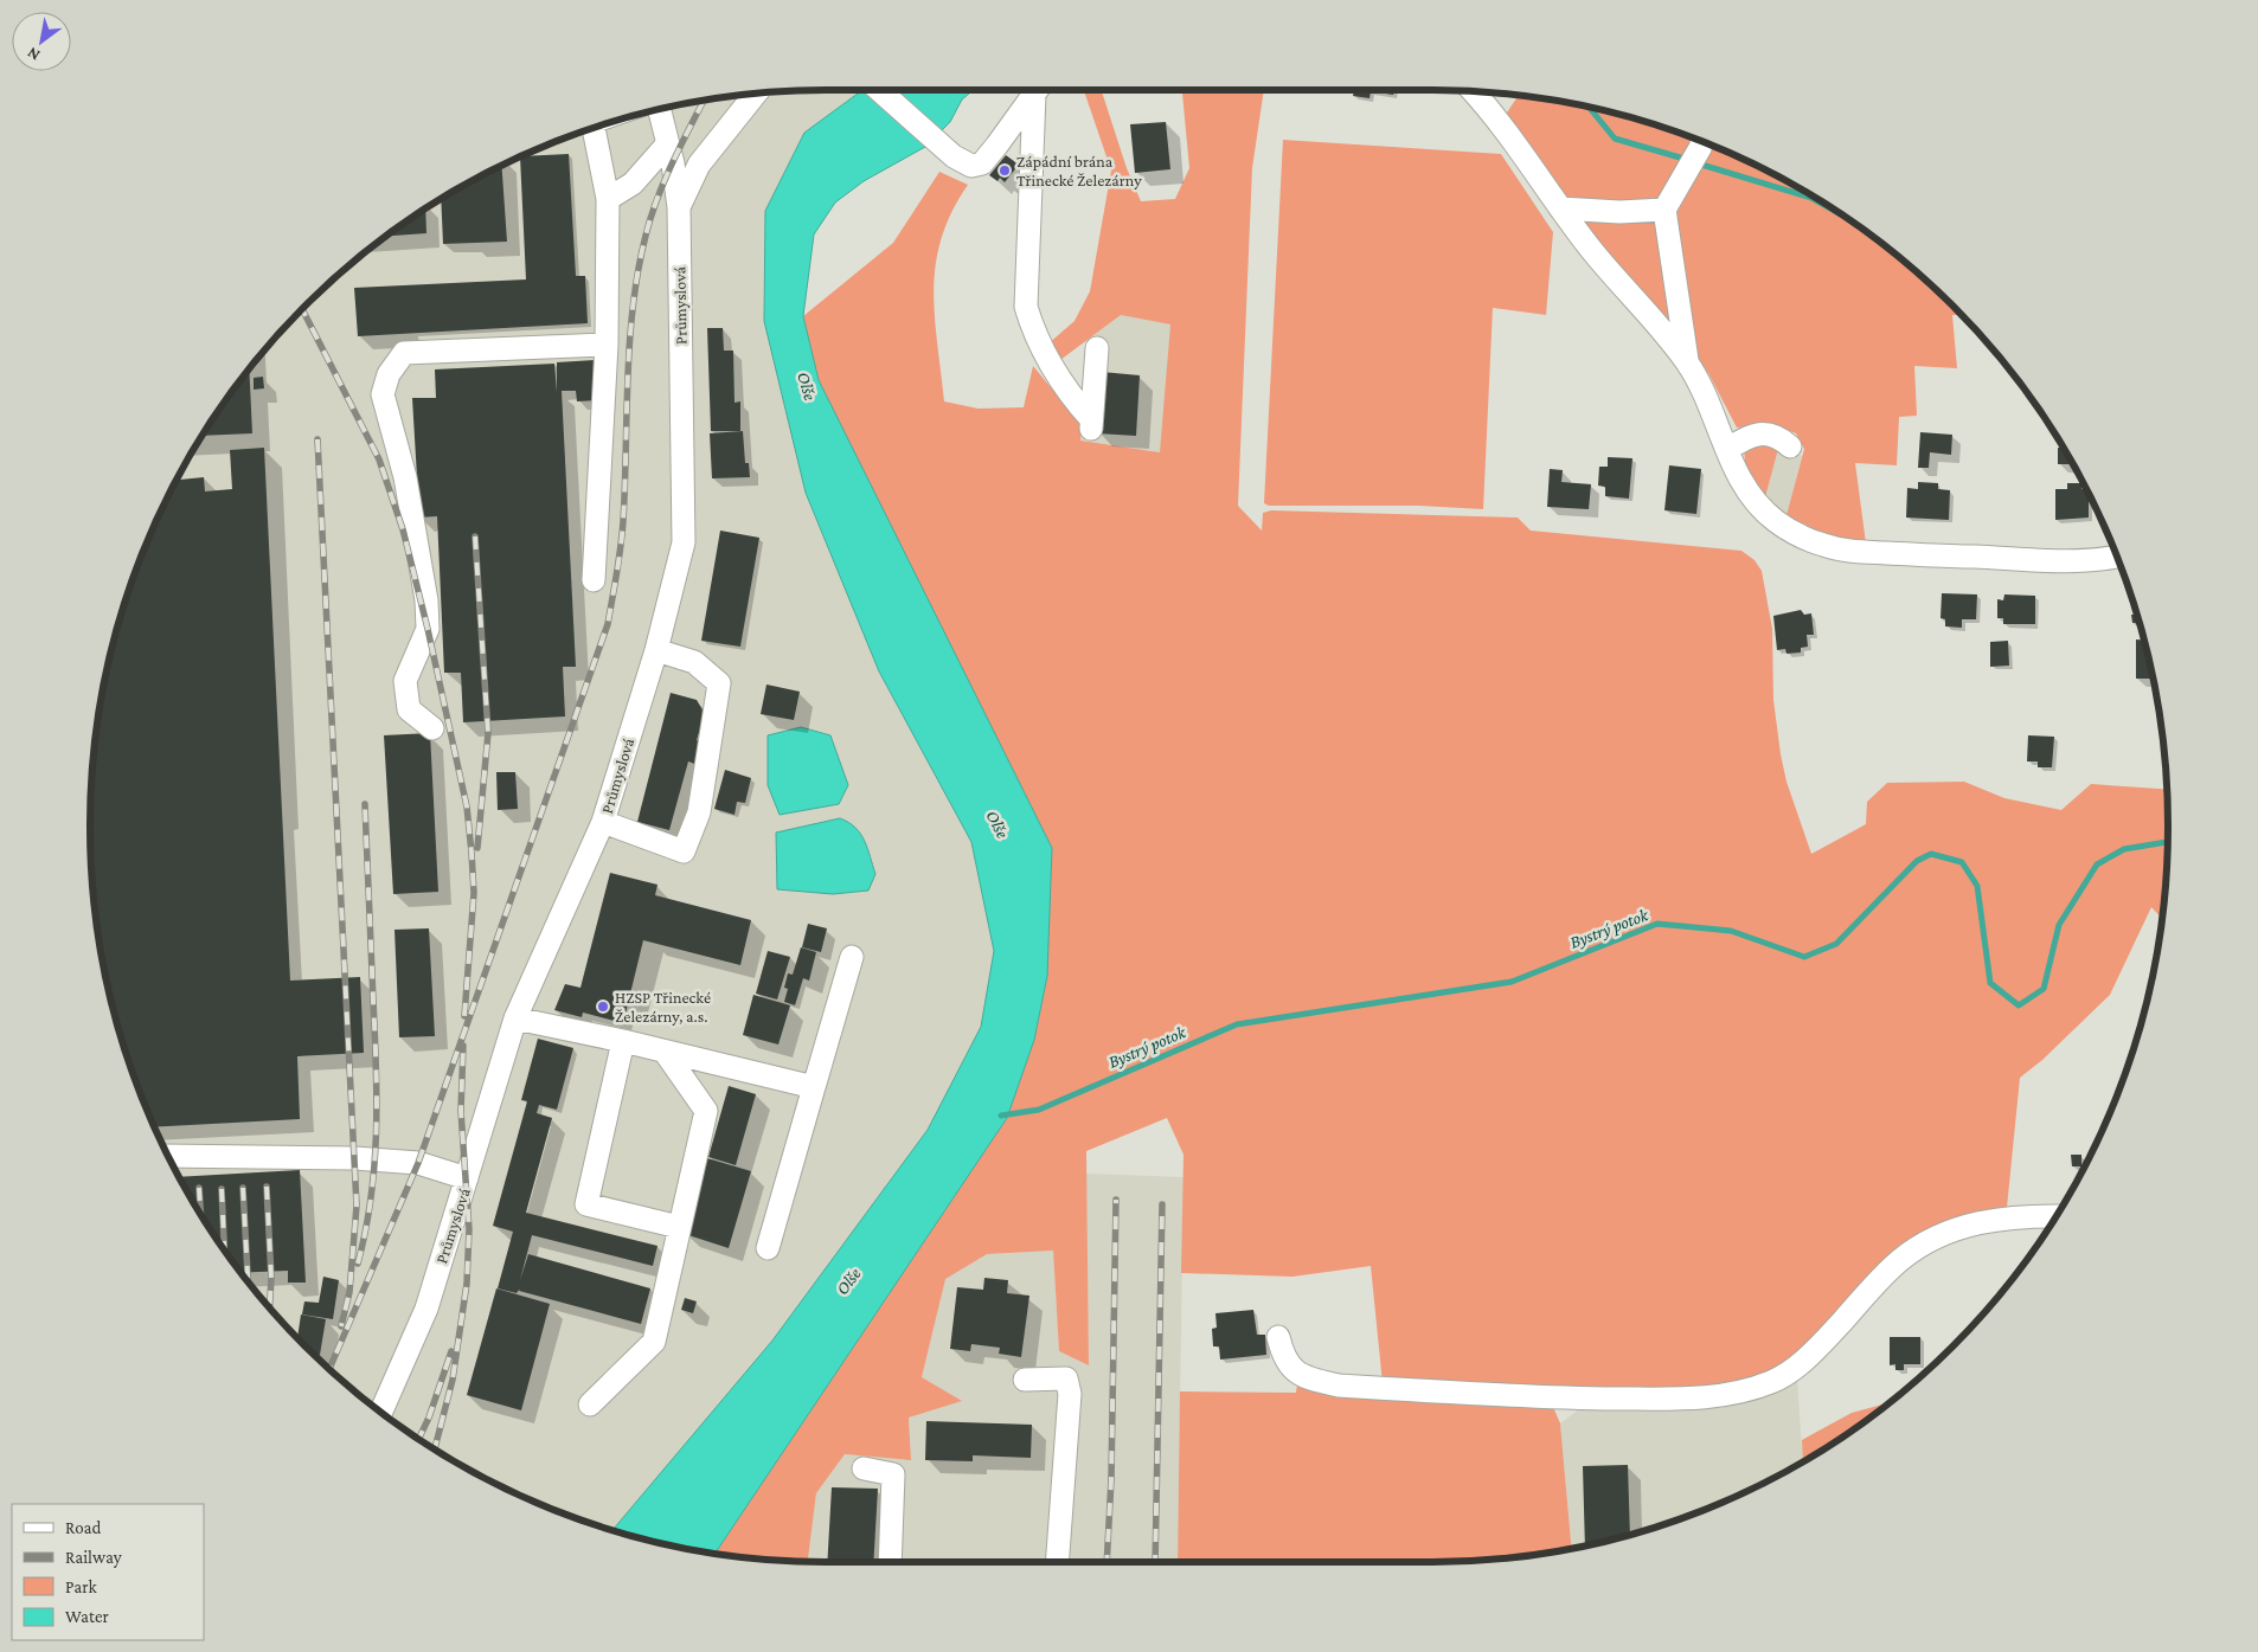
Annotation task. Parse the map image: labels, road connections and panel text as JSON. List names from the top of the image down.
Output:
{
  "streets": {
    "street": ["Průmyslová"]
  },
  "water": ["Olše", "Bystrý potok"],
  "places": ["Zápádní brána Třinecké Železárny", "HZSP Třinecké Železárny, a.s."],
  "legend": [
    "Road",
    "Railway",
    "Park",
    "Water"
  ],
  "north": "bottom left"
}
